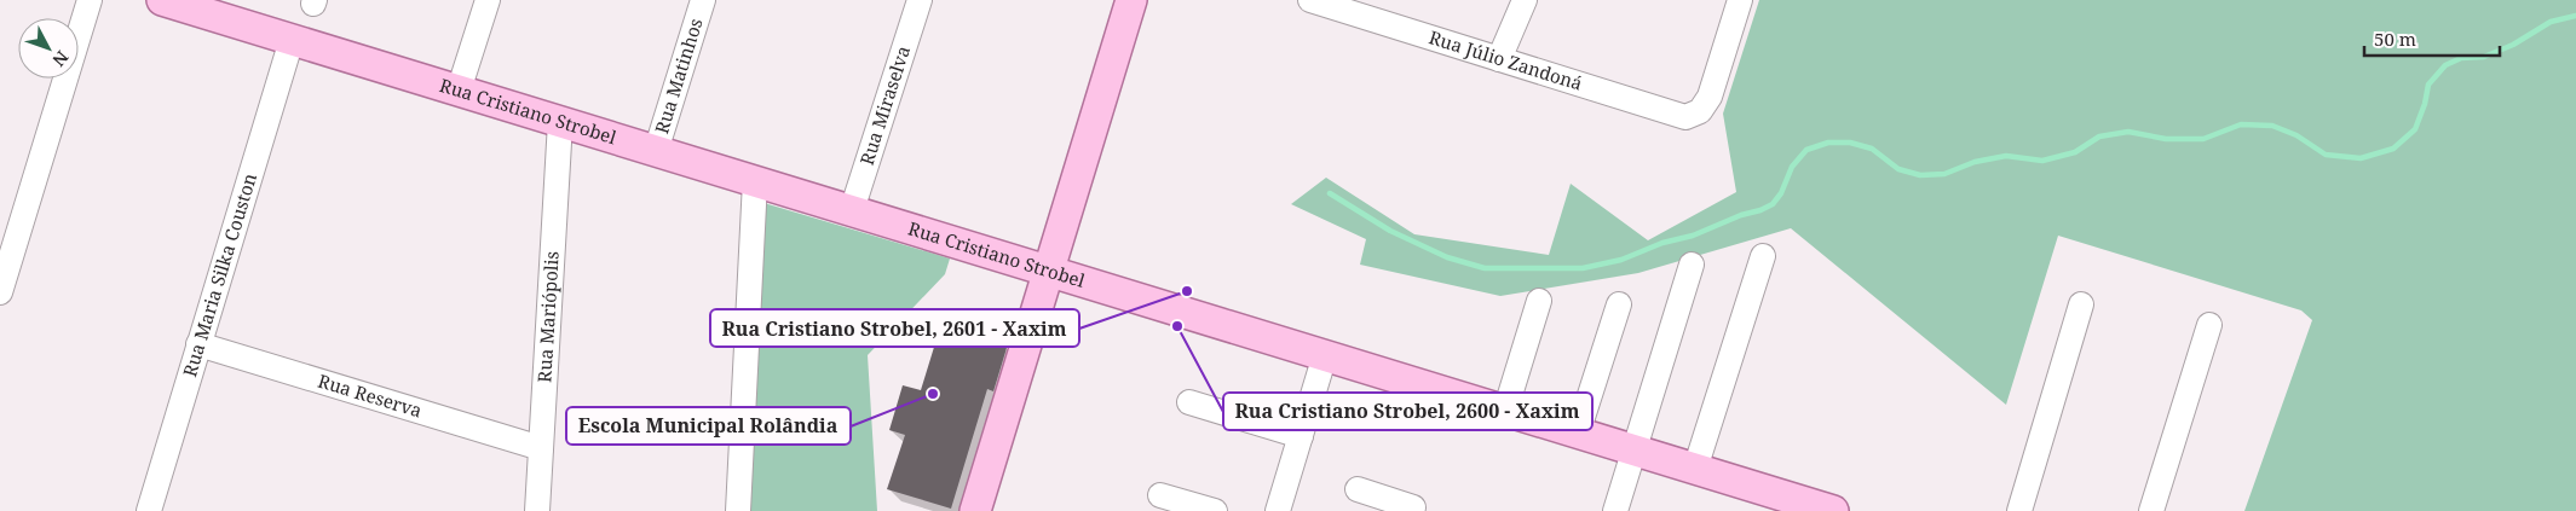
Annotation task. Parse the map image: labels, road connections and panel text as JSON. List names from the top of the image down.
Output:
{
  "streets": {
    "main road": ["Rua Cristiano Strobel"],
    "street": [
      "Rua Júlio Zandoná",
      "Rua Matinhos",
      "Rua Miraselva",
      "Rua Maria Silka Couston",
      "Rua Mariópolis",
      "Rua Reserva"
    ]
  },
  "crossings": [
    ["Rua Matinhos", "Rua Cristiano Strobel"],
    ["Rua Miraselva", "Rua Cristiano Strobel"],
    ["Rua Cristiano Strobel", "Rua Maria Silka Couston"],
    ["Rua Cristiano Strobel", "Rua Mariópolis"],
    ["Rua Maria Silka Couston", "Rua Reserva"],
    ["Rua Mariópolis", "Rua Reserva"]
  ],
  "places": ["Rua Cristiano Strobel, 2601 - Xaxim", "Rua Cristiano Strobel, 2600 - Xaxim", "Escola Municipal Rolândia"],
  "scale_bar": "50 m",
  "north": "bottom right"
}
